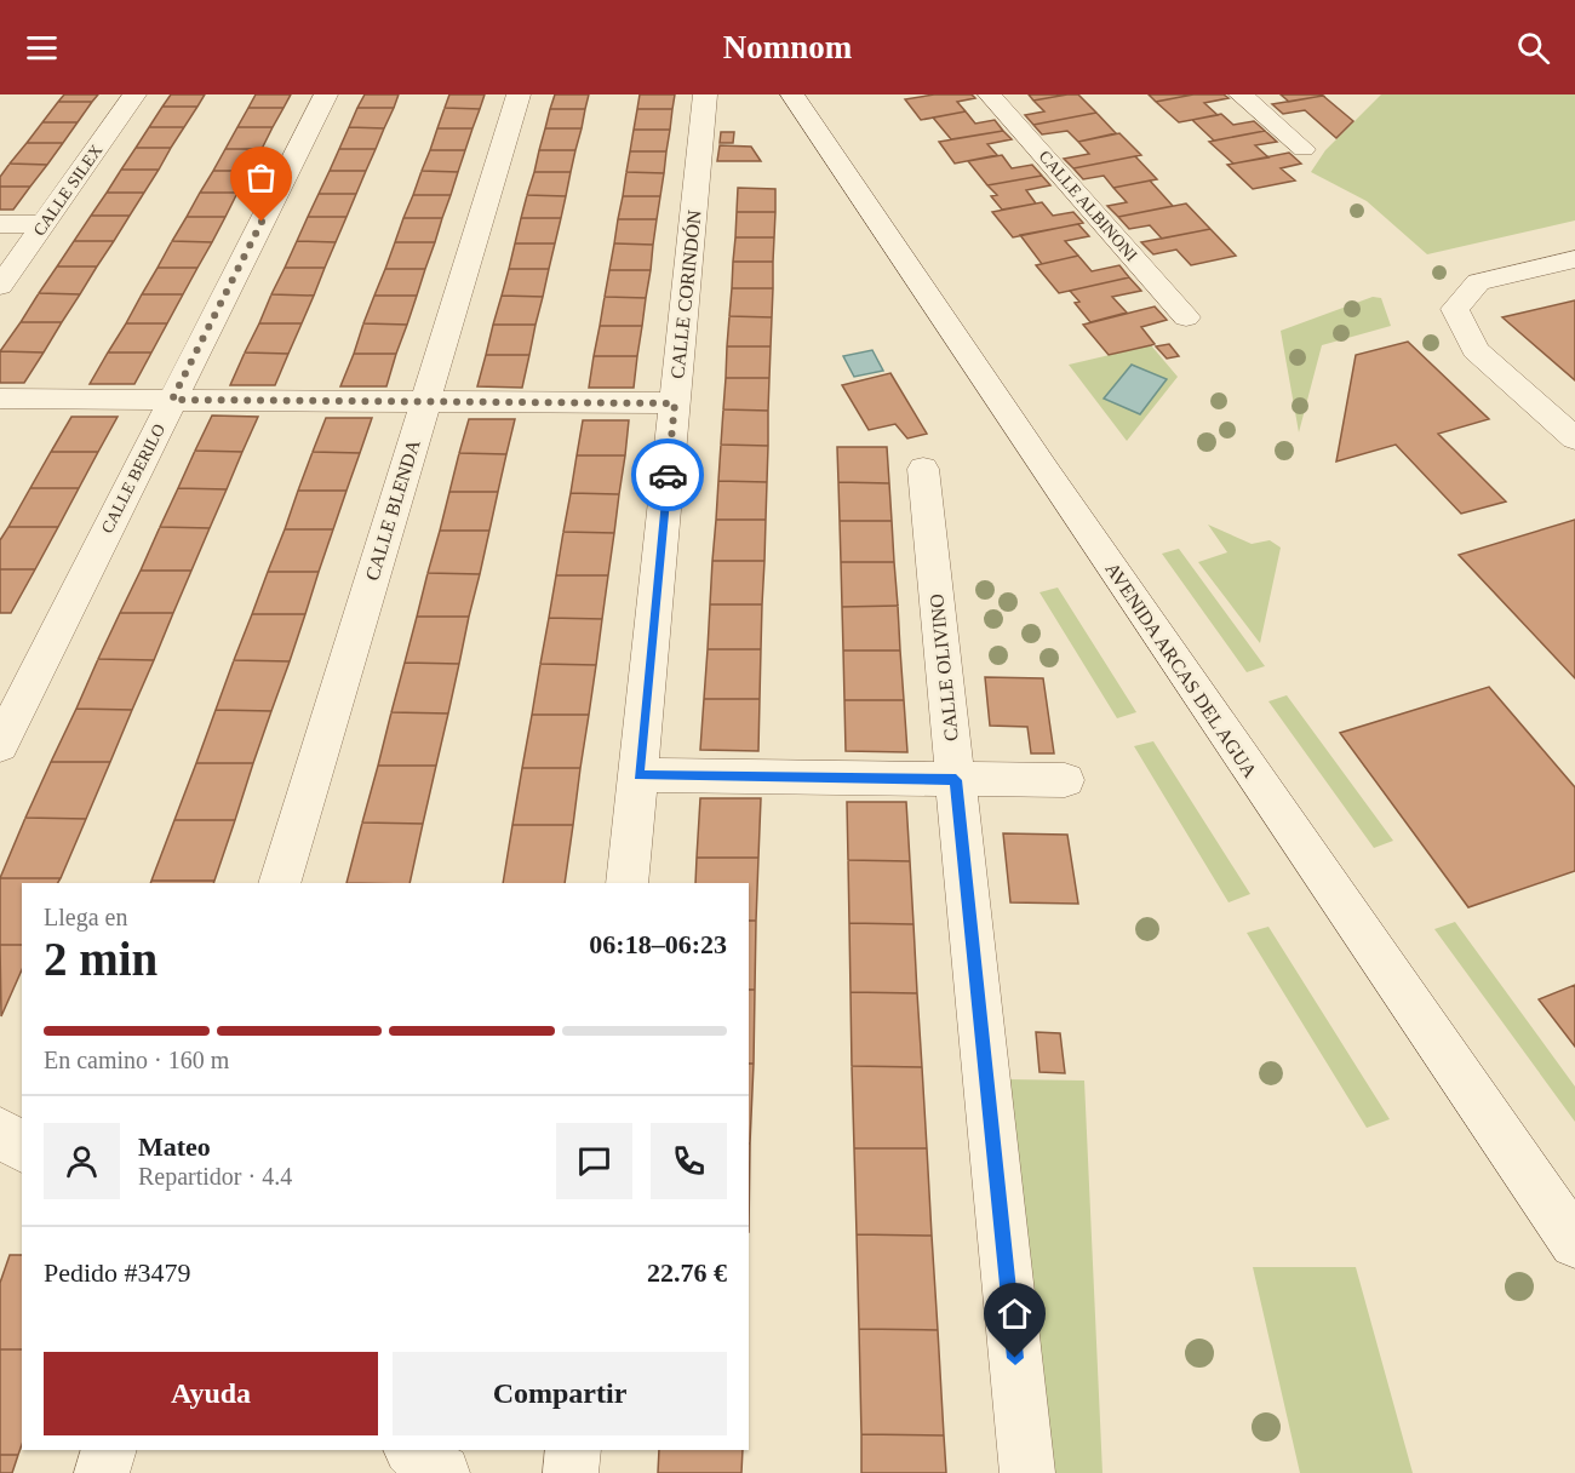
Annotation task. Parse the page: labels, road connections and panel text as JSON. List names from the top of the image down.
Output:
{
  "streets": {
    "street": [
      "CALLE SILEX",
      "CALLE ALBINONI",
      "CALLE CORINDÓN",
      "CALLE BERILO",
      "CALLE BLENDA",
      "CALLE OLIVINO",
      "AVENIDA ARCAS DEL AGUA"
    ]
  },
  "page": {
    "header": "Nomnom",
    "heading": ["2 min", "Llega en", "06:18–06:23"],
    "panel": [
      "Mateo",
      "Repartidor · 4.4",
      "Pedido #3479",
      "22.76 €"
    ],
    "bar": "En camino · 160 m",
    "buttons": ["Ayuda", "Compartir"]
  }
}
